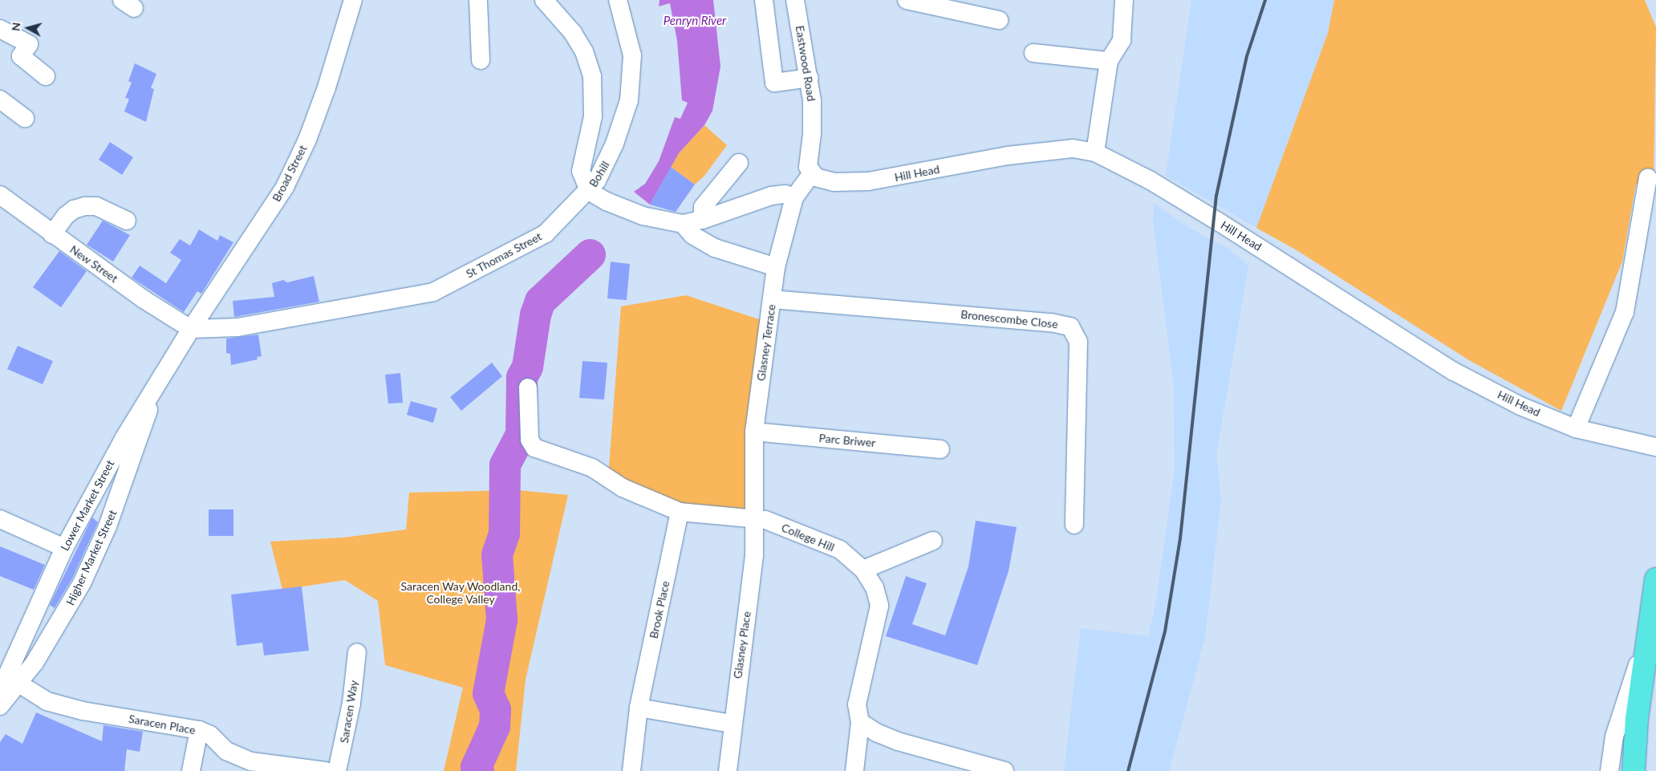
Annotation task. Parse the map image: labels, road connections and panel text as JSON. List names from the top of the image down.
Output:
{
  "streets": {
    "street": [
      "Eastwood Road",
      "Broad Street",
      "Hill Head",
      "Bohill",
      "St Thomas Street",
      "New Street",
      "Bronescombe Close",
      "Glasney Terrace",
      "Parc Briwer",
      "Lower Market Street",
      "College Hill",
      "Higher Market Street",
      "Brook Place",
      "Glasney Place",
      "Saracen Way",
      "Saracen Place"
    ]
  },
  "crossings": [
    ["Eastwood Road", "Hill Head"],
    ["Eastwood Road", "Glasney Terrace"],
    ["Broad Street", "St Thomas Street"],
    ["Broad Street", "New Street"],
    ["Broad Street", "Lower Market Street"],
    ["Hill Head", "Glasney Terrace"],
    ["Bohill", "St Thomas Street"],
    ["St Thomas Street", "New Street"],
    ["St Thomas Street", "Lower Market Street"],
    ["New Street", "Lower Market Street"],
    ["Bronescombe Close", "Glasney Terrace"],
    ["Glasney Terrace", "Parc Briwer"],
    ["Glasney Terrace", "College Hill"],
    ["Glasney Terrace", "Glasney Place"],
    ["Lower Market Street", "Higher Market Street"],
    ["College Hill", "Brook Place"],
    ["College Hill", "Glasney Place"],
    ["Higher Market Street", "Saracen Place"]
  ],
  "water": ["Penryn River"],
  "parks": ["Saracen Way Woodland, College Valley"],
  "north": "left"
}
